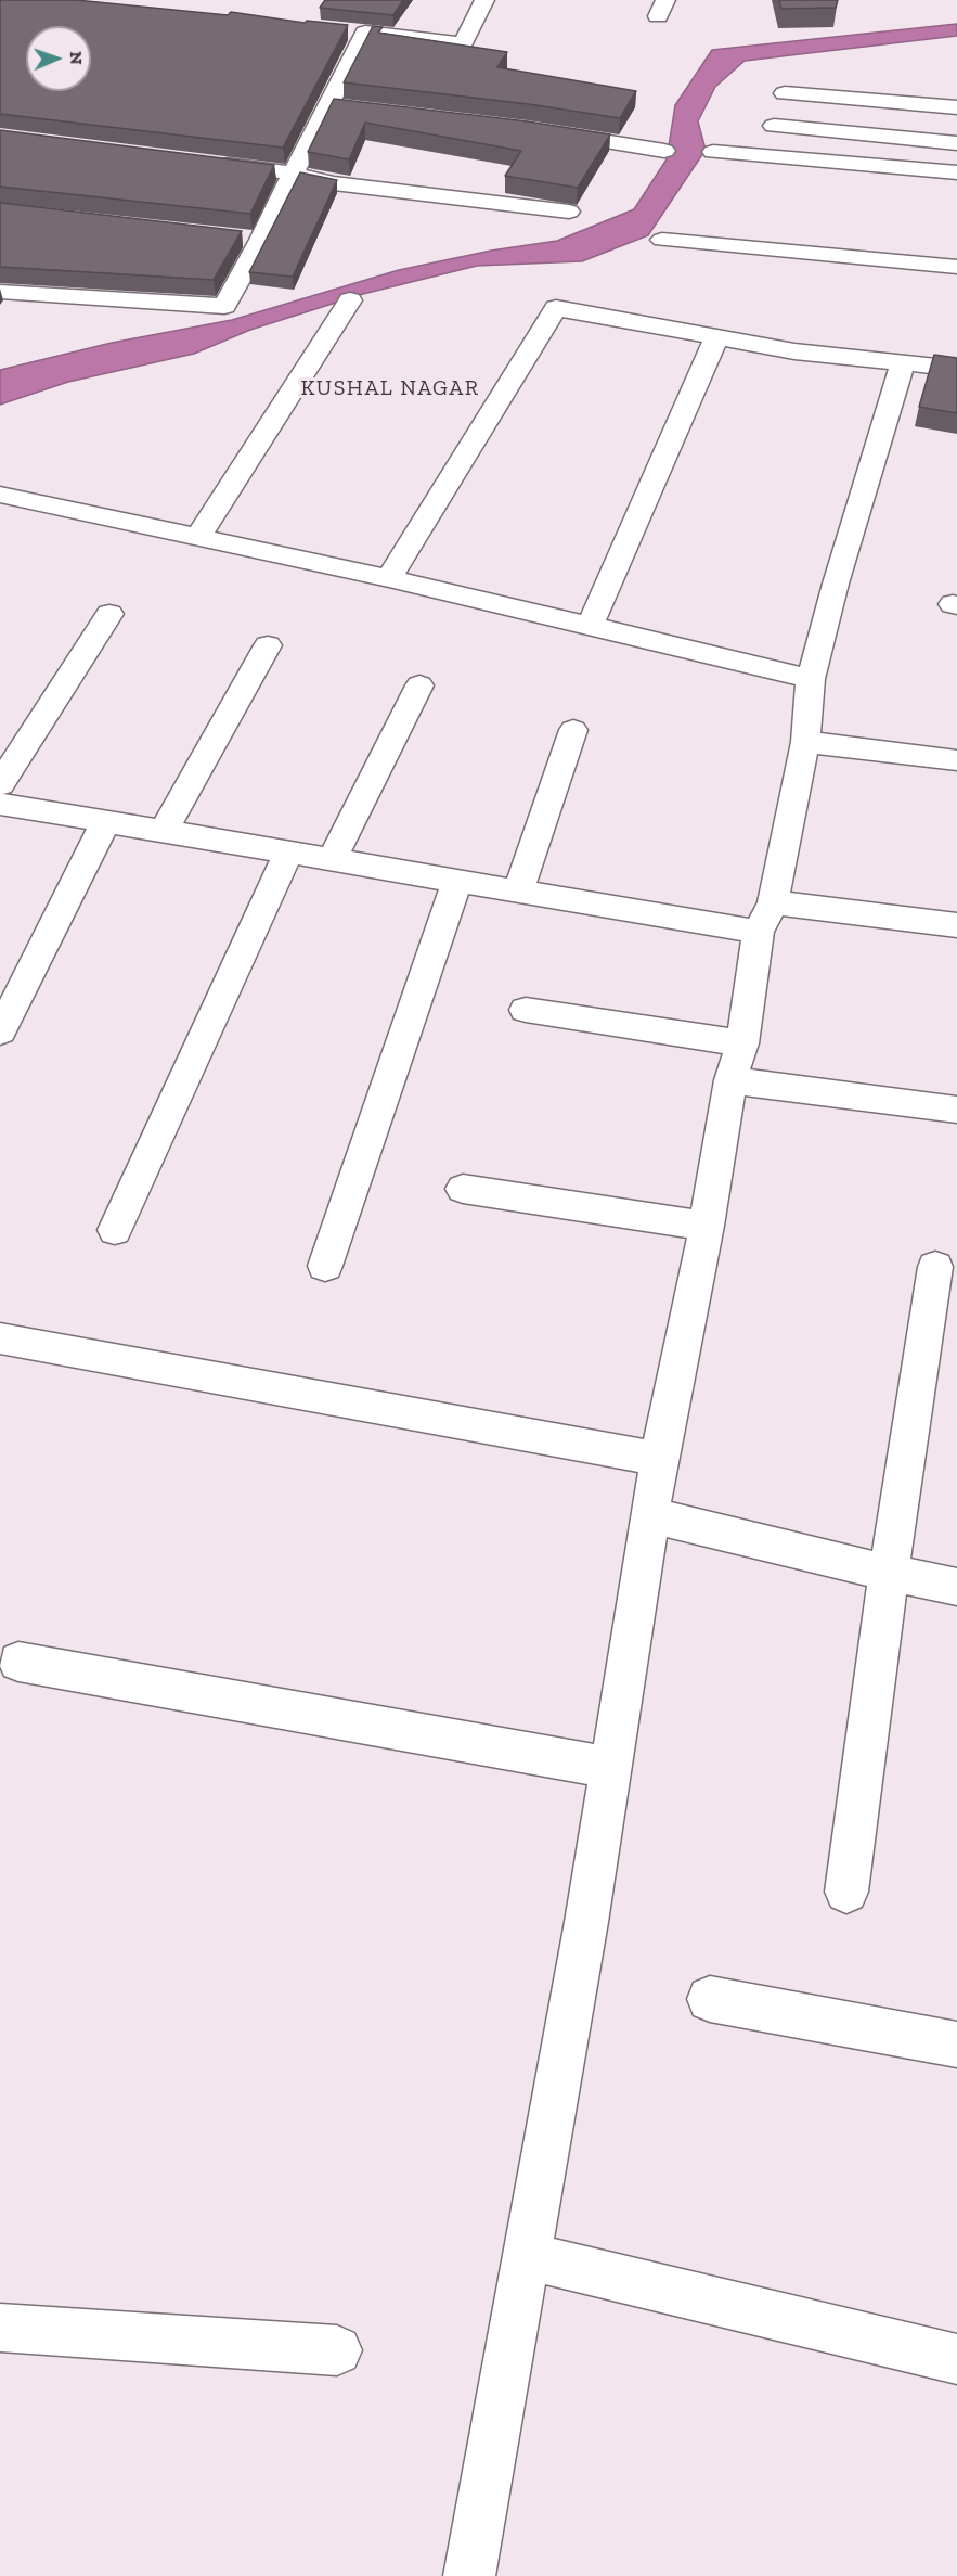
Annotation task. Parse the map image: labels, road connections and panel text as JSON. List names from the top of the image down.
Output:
{
  "districts": ["KUSHAL NAGAR"],
  "north": "right"
}
